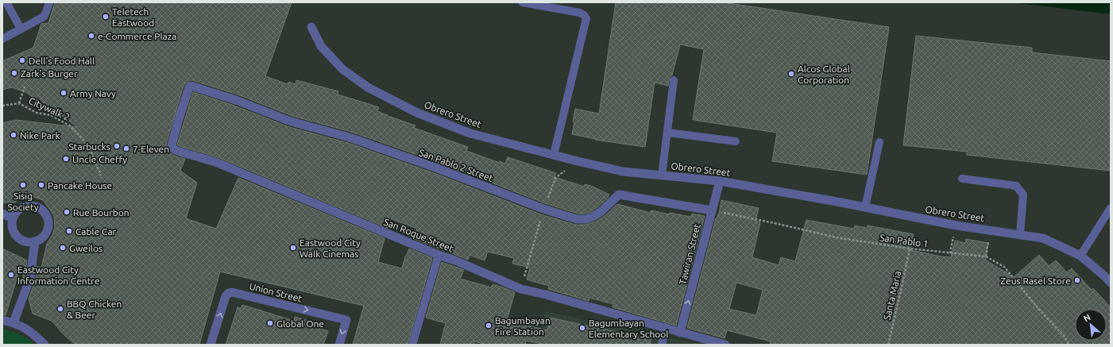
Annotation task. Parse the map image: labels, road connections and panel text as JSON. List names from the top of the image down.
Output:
{
  "streets": {
    "street": [
      "Obrero Street",
      "San Pablo 2 Street",
      "San Roque Street",
      "Tawiran Street",
      "Union Street"
    ],
    "path": ["Citywalk 2", "San Pablo 1", "Santa Maria"]
  },
  "crossings": [
    ["Obrero Street", "Tawiran Street"],
    ["San Pablo 2 Street", "San Roque Street"],
    ["San Pablo 2 Street", "San Pablo 1"],
    ["San Pablo 2 Street", "Tawiran Street"],
    ["San Roque Street", "Tawiran Street"],
    ["San Pablo 1", "Tawiran Street"],
    ["San Pablo 1", "Santa Maria"]
  ],
  "one_way": ["Tawiran Street"],
  "places": [
    "Teletech Eastwood",
    "e-Commerce Plaza",
    "Dell's Food Hall",
    "Zark's Burger",
    "Alcos Global Corporation",
    "Army Navy",
    "Nike Park",
    "Starbucks",
    "7-Eleven",
    "Uncle Cheffy",
    "Sisig Society",
    "Pancake House",
    "Rue Bourbon",
    "Cable Car",
    "Gweilos",
    "Eastwood City Walk Cinemas",
    "Eastwood City Information Centre",
    "Zeus Rasel Store",
    "BBQ Chicken & Beer",
    "Global One",
    "Bagumbayan Fire Station",
    "Bagumbayan Elementary School"
  ],
  "north": "top left"
}
